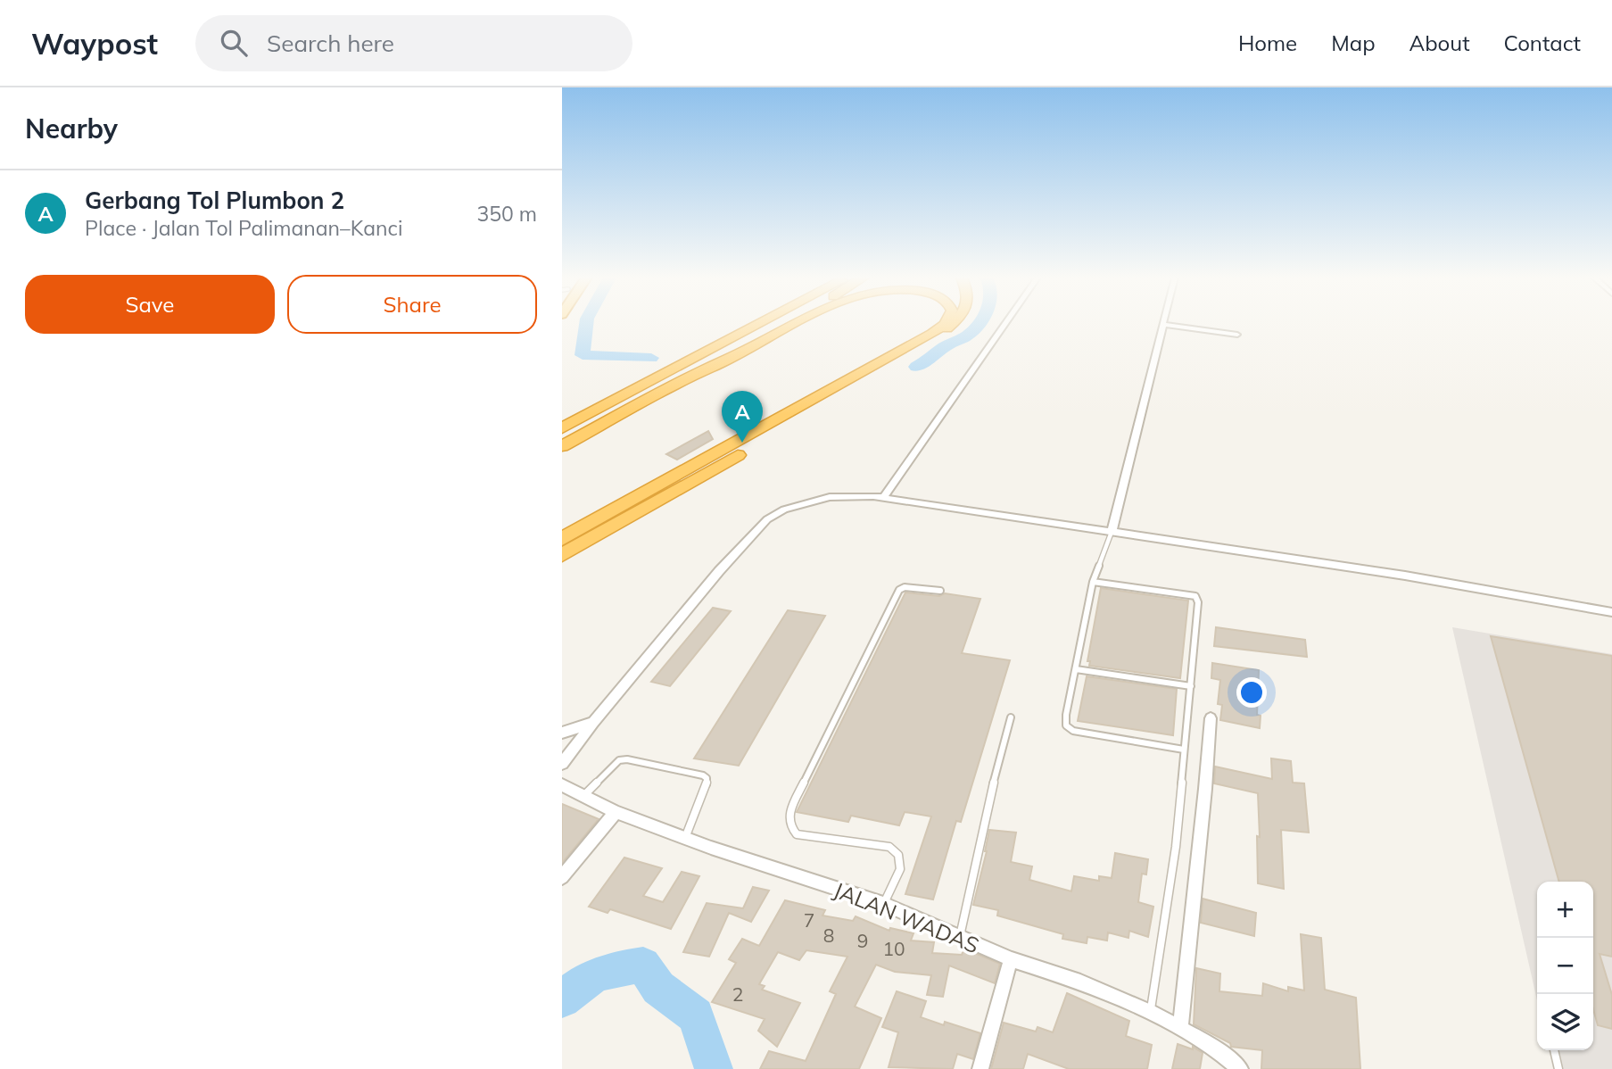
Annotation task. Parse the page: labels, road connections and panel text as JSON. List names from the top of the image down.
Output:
{
  "streets": {
    "street": ["JALAN WADAS"]
  },
  "house_numbers": [
    "7",
    "8",
    "9",
    "10",
    "2"
  ],
  "page": {
    "header": "Waypost",
    "search": "Search here",
    "nav": [
      "Home",
      "Map",
      "About",
      "Contact"
    ],
    "heading": "Nearby",
    "list": [
      {
        "mark": "A",
        "name": "Gerbang Tol Plumbon 2",
        "note": "Place · Jalan Tol Palimanan–Kanci",
        "value": "350 m"
      }
    ],
    "buttons": ["Save", "Share"],
    "pins": "A",
    "map_buttons": ["+", "−"]
  }
}
